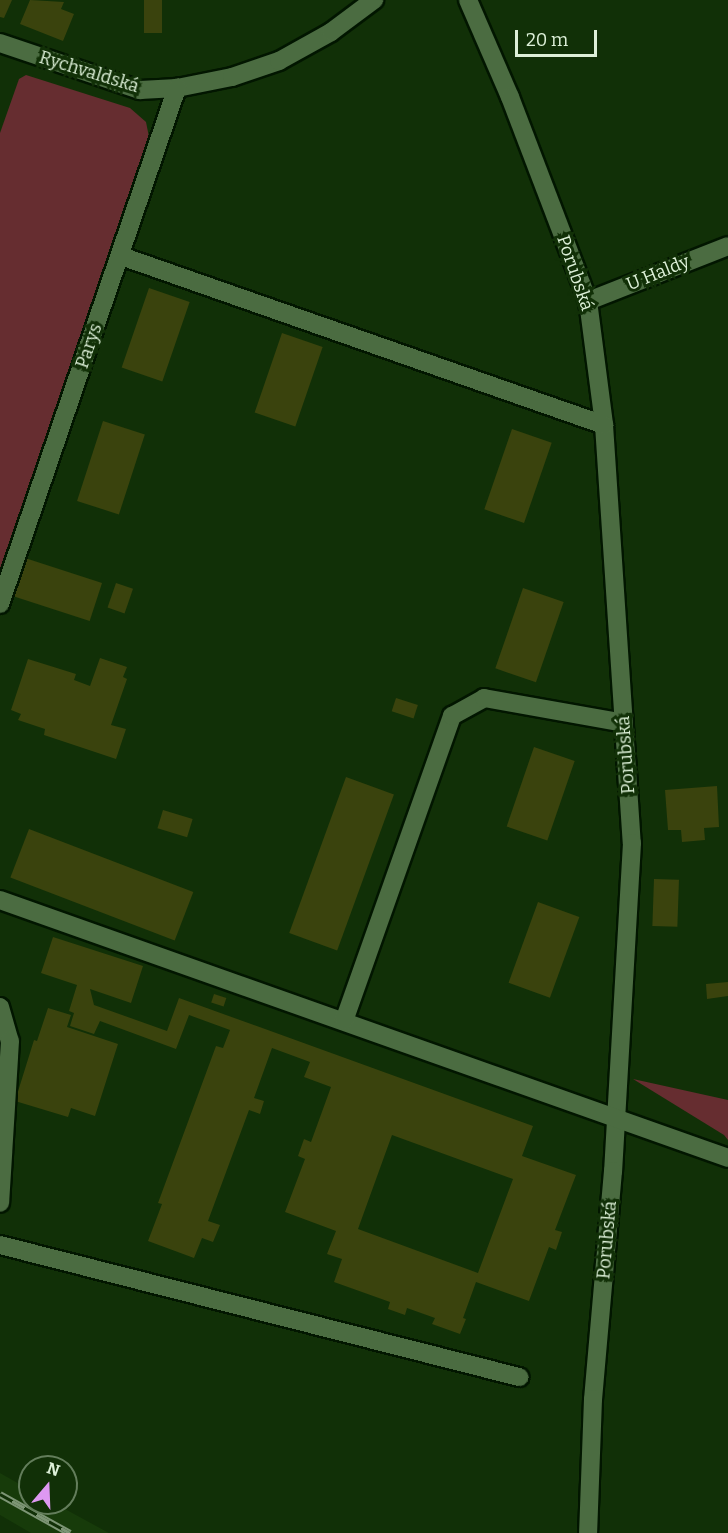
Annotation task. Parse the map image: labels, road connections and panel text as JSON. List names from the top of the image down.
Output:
{
  "streets": {
    "street": [
      "Rychvaldská",
      "Porubská",
      "U Haldy",
      "Parys"
    ]
  },
  "crossings": [
    ["Rychvaldská", "Parys"],
    ["Porubská", "U Haldy"]
  ],
  "scale_bar": "20 m",
  "north": "top"
}
